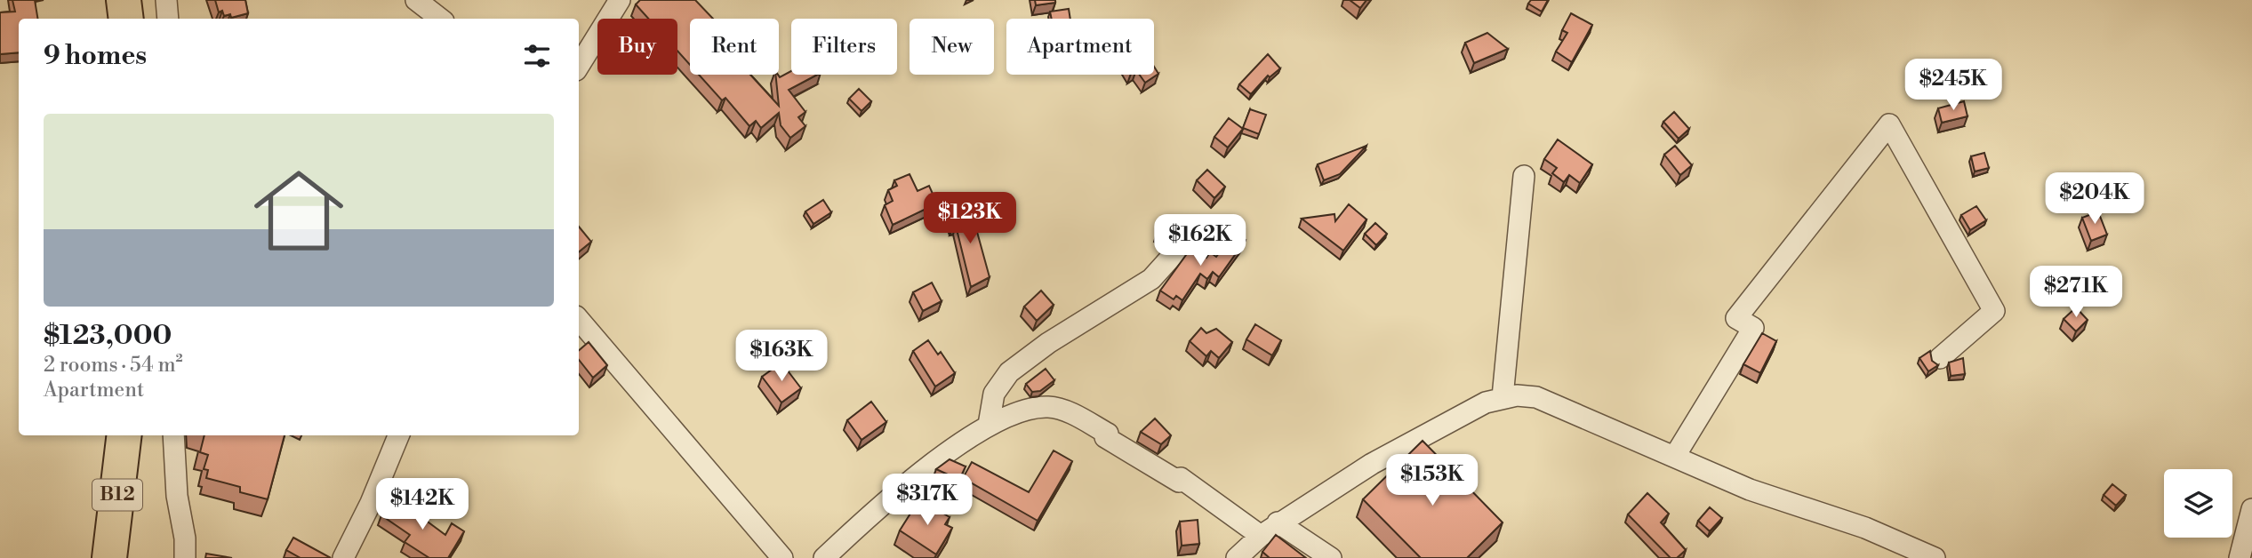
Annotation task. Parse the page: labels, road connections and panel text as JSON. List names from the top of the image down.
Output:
{
  "streets": {
    "highway": ["B12"]
  },
  "page": {
    "chip": [
      "Buy",
      "Rent",
      "Filters",
      "New",
      "Apartment"
    ],
    "heading": "9 homes",
    "price": [
      "$245K",
      "$204K",
      "$123K",
      "$162K",
      "$271K",
      "$163K",
      "$153K",
      "$317K",
      "$142K"
    ],
    "list": [
      {
        "name": "$123,000",
        "note": "2 rooms · 54 m² · Apartment"
      }
    ]
  }
}
